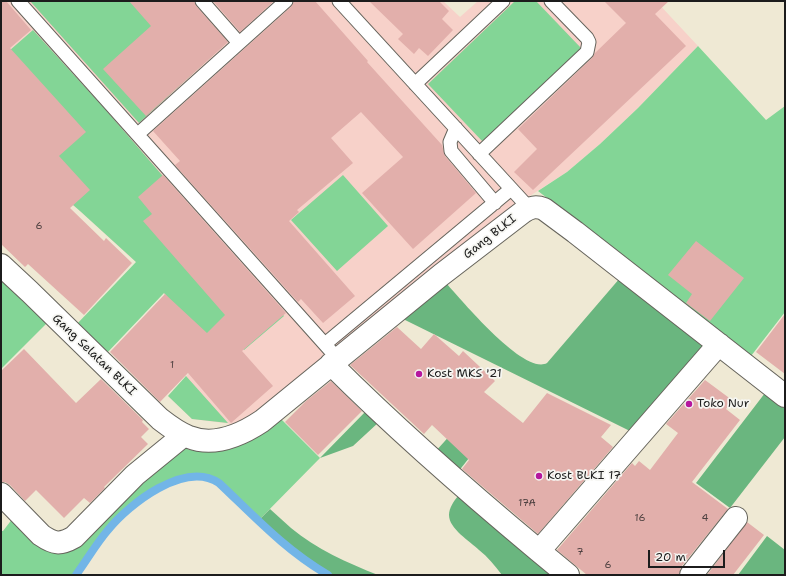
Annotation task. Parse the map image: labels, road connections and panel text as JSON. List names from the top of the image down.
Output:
{
  "streets": {
    "street": ["Gang BLKI", "Gang Selatan BLKI"]
  },
  "crossings": [
    ["Gang BLKI", "Gang Selatan BLKI"]
  ],
  "places": ["Kost MKS '21", "Toko Nur", "Kost BLKI 17"],
  "house_numbers": [
    "6",
    "1",
    "17A",
    "16",
    "4",
    "7",
    "6"
  ],
  "scale_bar": "20 m"
}
